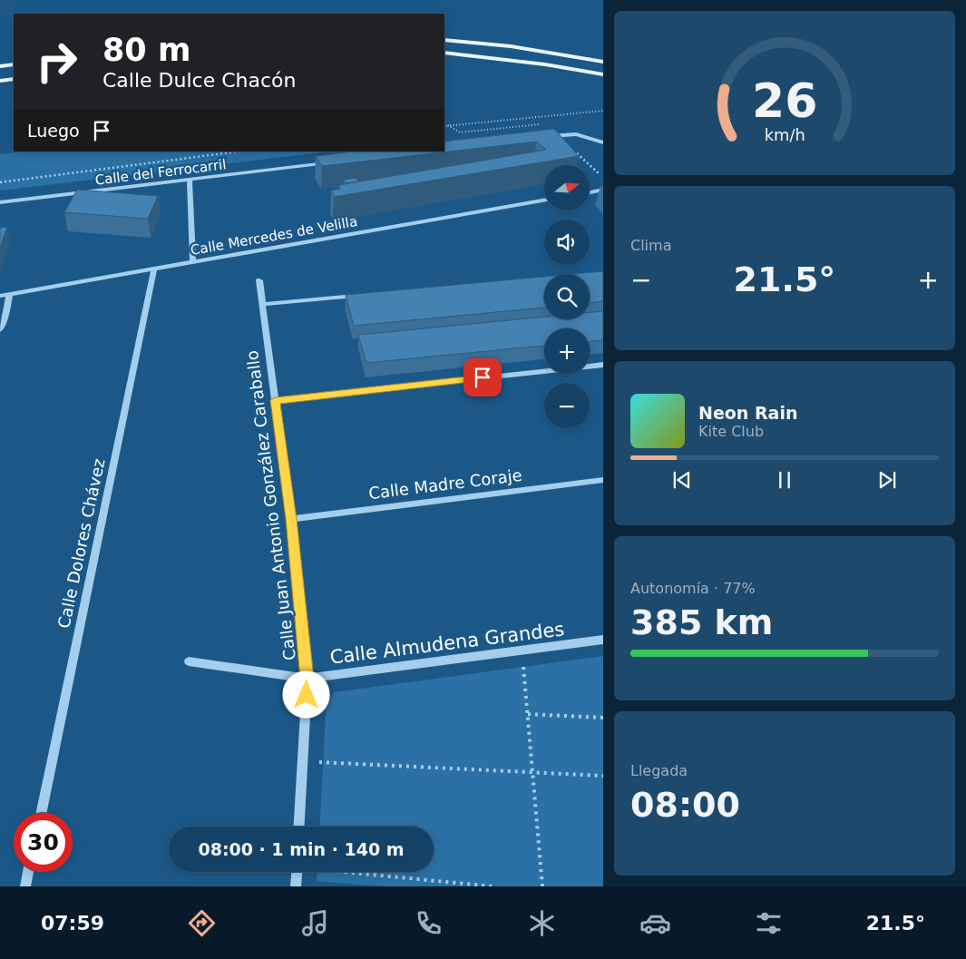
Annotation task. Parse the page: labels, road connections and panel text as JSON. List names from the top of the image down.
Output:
{
  "streets": {
    "street": [
      "Calle del Ferrocarril",
      "Calle Mercedes de Velilla",
      "Calle Madre Coraje",
      "Calle Juan Antonio González Caraballo",
      "Calle Dolores Chávez",
      "Calle Almudena Grandes"
    ]
  },
  "crossings": [
    ["Calle Mercedes de Velilla", "Calle Dolores Chávez"],
    ["Calle Madre Coraje", "Calle Juan Antonio González Caraballo"],
    ["Calle Juan Antonio González Caraballo", "Calle Almudena Grandes"]
  ],
  "north": "right",
  "page": {
    "turn": ["80 m", "Calle Dulce Chacón"],
    "then": "Luego",
    "map_buttons": ["+", "−"],
    "tile": [
      "Clima",
      ["Autonomía · 77%", "385 km"],
      ["Llegada", "08:00"]
    ],
    "heat": ["−", "21.5°", "+"],
    "song": ["Neon Rain", "Kite Club"],
    "limit": "30",
    "trip": "08:00 · 1 min · 140 m",
    "tabs": ["07:59", "21.5°"],
    "gauge": ["26", "km/h"]
  }
}
